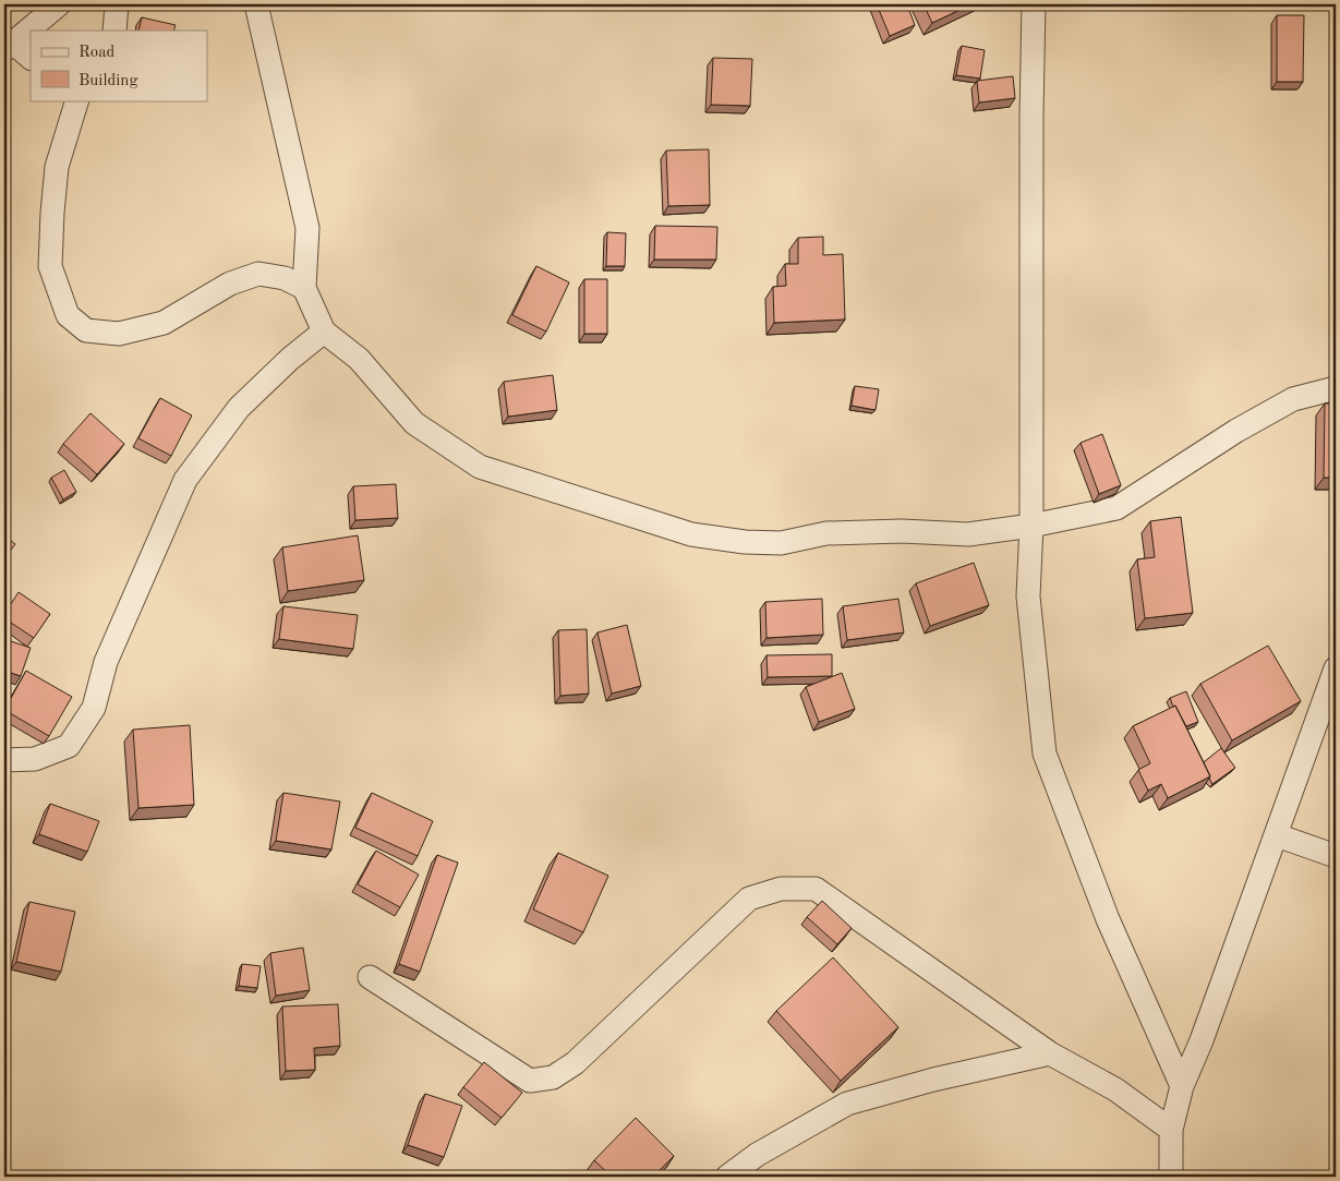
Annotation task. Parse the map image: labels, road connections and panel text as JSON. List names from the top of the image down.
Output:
{
  "legend": ["Road", "Building"]
}
